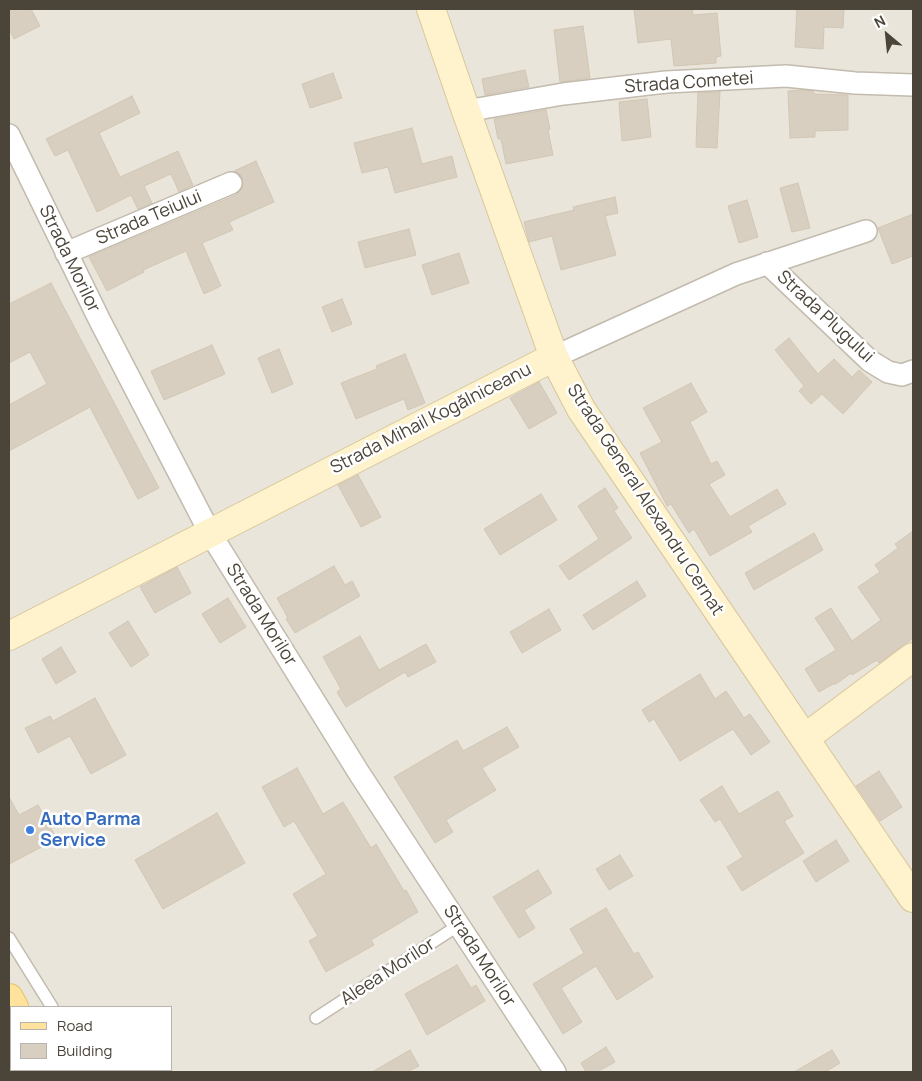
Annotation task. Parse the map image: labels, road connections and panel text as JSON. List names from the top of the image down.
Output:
{
  "streets": {
    "street": [
      "Strada Cometei",
      "Strada Teiului",
      "Strada Morilor",
      "Strada Plugului",
      "Strada Mihail Kogălniceanu",
      "Strada General Alexandru Cernat"
    ],
    "lane": ["Aleea Morilor"]
  },
  "crossings": [
    ["Strada Cometei", "Strada General Alexandru Cernat"],
    ["Strada Teiului", "Strada Morilor"],
    ["Strada Morilor", "Strada Mihail Kogălniceanu"],
    ["Strada Morilor", "Aleea Morilor"],
    ["Strada Plugului", "Strada Mihail Kogălniceanu"],
    ["Strada Mihail Kogălniceanu", "Strada General Alexandru Cernat"]
  ],
  "places": ["Auto Parma Service"],
  "legend": ["Road", "Building"],
  "north": "top left"
}
